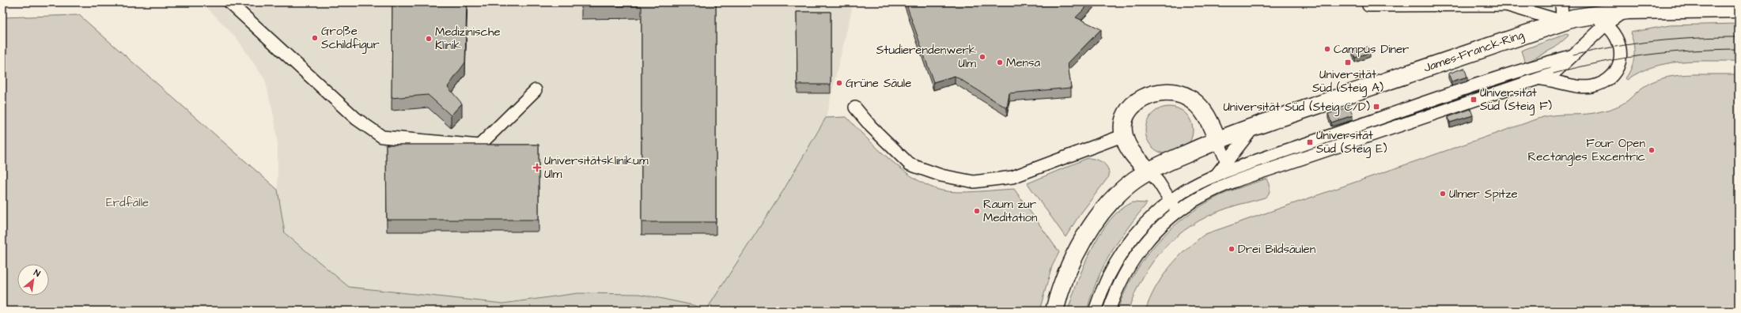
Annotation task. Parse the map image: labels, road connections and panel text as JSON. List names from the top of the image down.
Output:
{
  "streets": {
    "street": ["James-Franck-Ring"]
  },
  "parks": ["Erdfälle"],
  "places": {
    "other": [
      "Große Schildfigur",
      "Medizinische Klinik",
      "Campus Diner",
      "Studierendenwerk Ulm",
      "Mensa",
      "Grüne Säule",
      "Four Open Rectangles Excentric",
      "Ulmer Spitze",
      "Raum zur Meditation",
      "Drei Bildsäulen"
    ],
    "transit": [
      "Universität Süd (Steig A)",
      "Universität Süd (Steig F)",
      "Universität Süd (Steig C/D)",
      "Universität Süd (Steig E)"
    ],
    "health": ["Universitätsklinikum Ulm"]
  },
  "north": "top right"
}
